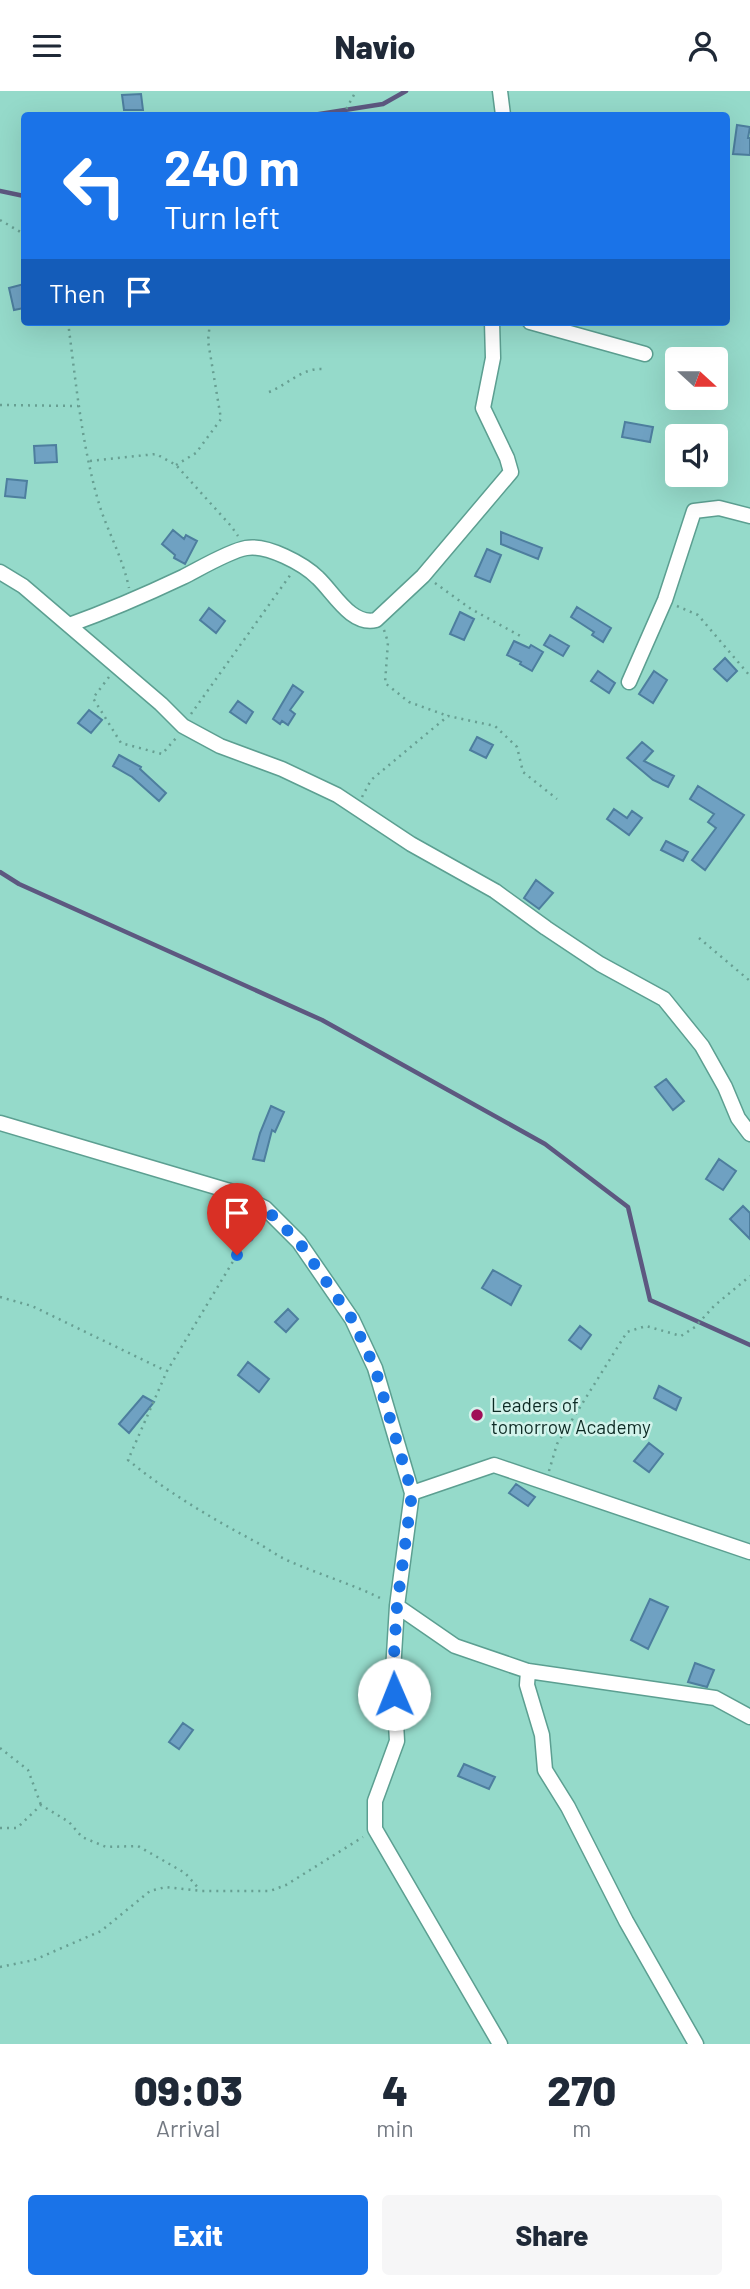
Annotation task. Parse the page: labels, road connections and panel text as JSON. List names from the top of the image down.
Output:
{
  "places": ["Leaders of tomorrow Academy"],
  "north": "right",
  "page": {
    "header": "Navio",
    "turn": ["240 m", "Turn left"],
    "then": "Then",
    "eta": [
      "09:03",
      "Arrival",
      "4",
      "min",
      "270",
      "m"
    ],
    "buttons": ["Exit", "Share"]
  }
}
